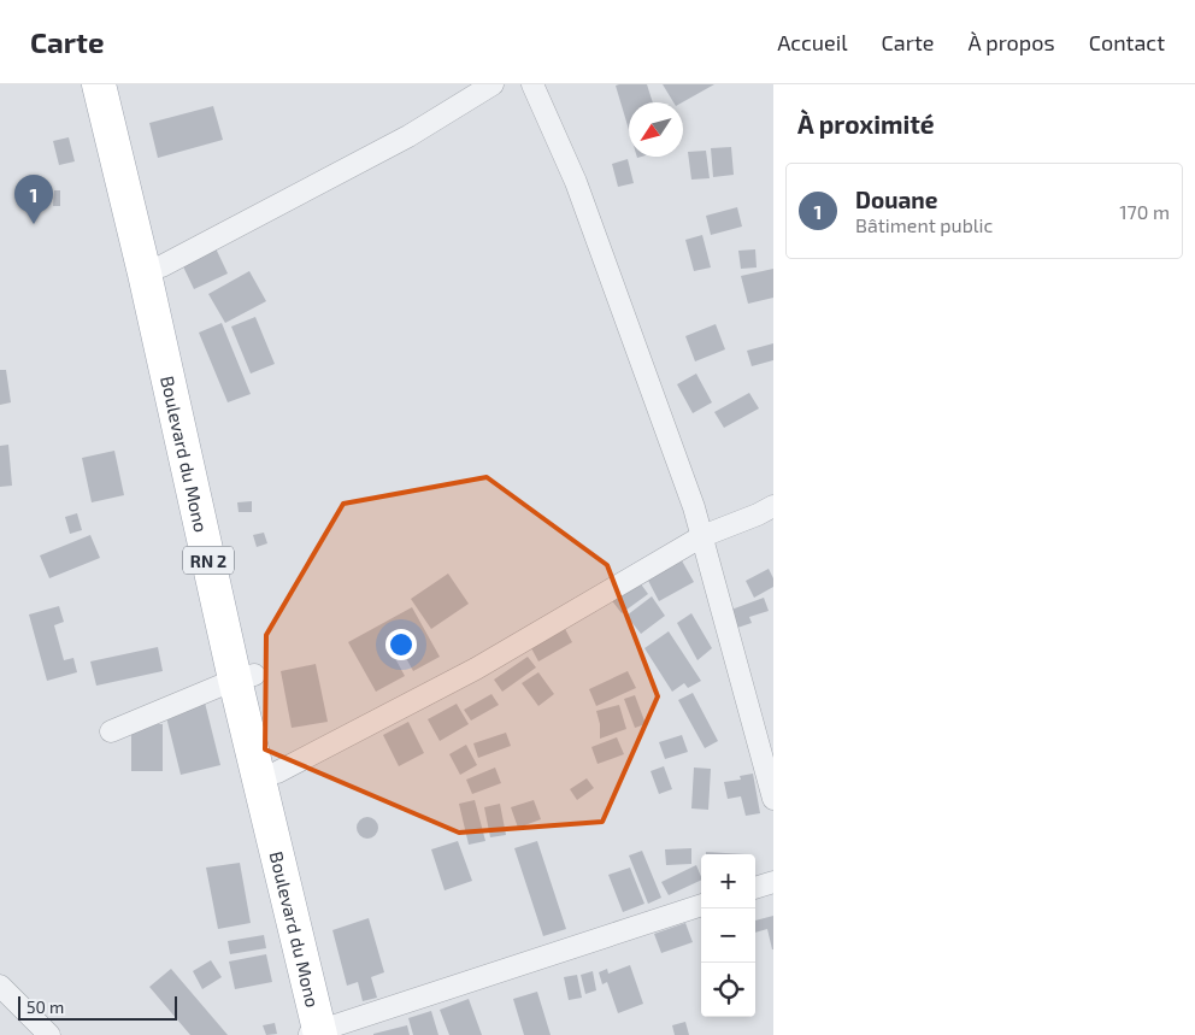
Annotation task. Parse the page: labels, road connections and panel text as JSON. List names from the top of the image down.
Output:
{
  "streets": {
    "main road": ["Boulevard du Mono", "RN 2"]
  },
  "scale_bar": "50 m",
  "north": "bottom left",
  "page": {
    "header": "Carte",
    "nav": [
      "Accueil",
      "Carte",
      "À propos",
      "Contact"
    ],
    "heading": "À proximité",
    "list": [
      {
        "mark": "1",
        "name": "Douane",
        "note": "Bâtiment public",
        "value": "170 m"
      }
    ],
    "pins": "1",
    "map_buttons": ["+", "−"],
    "scale": "50 m"
  }
}
